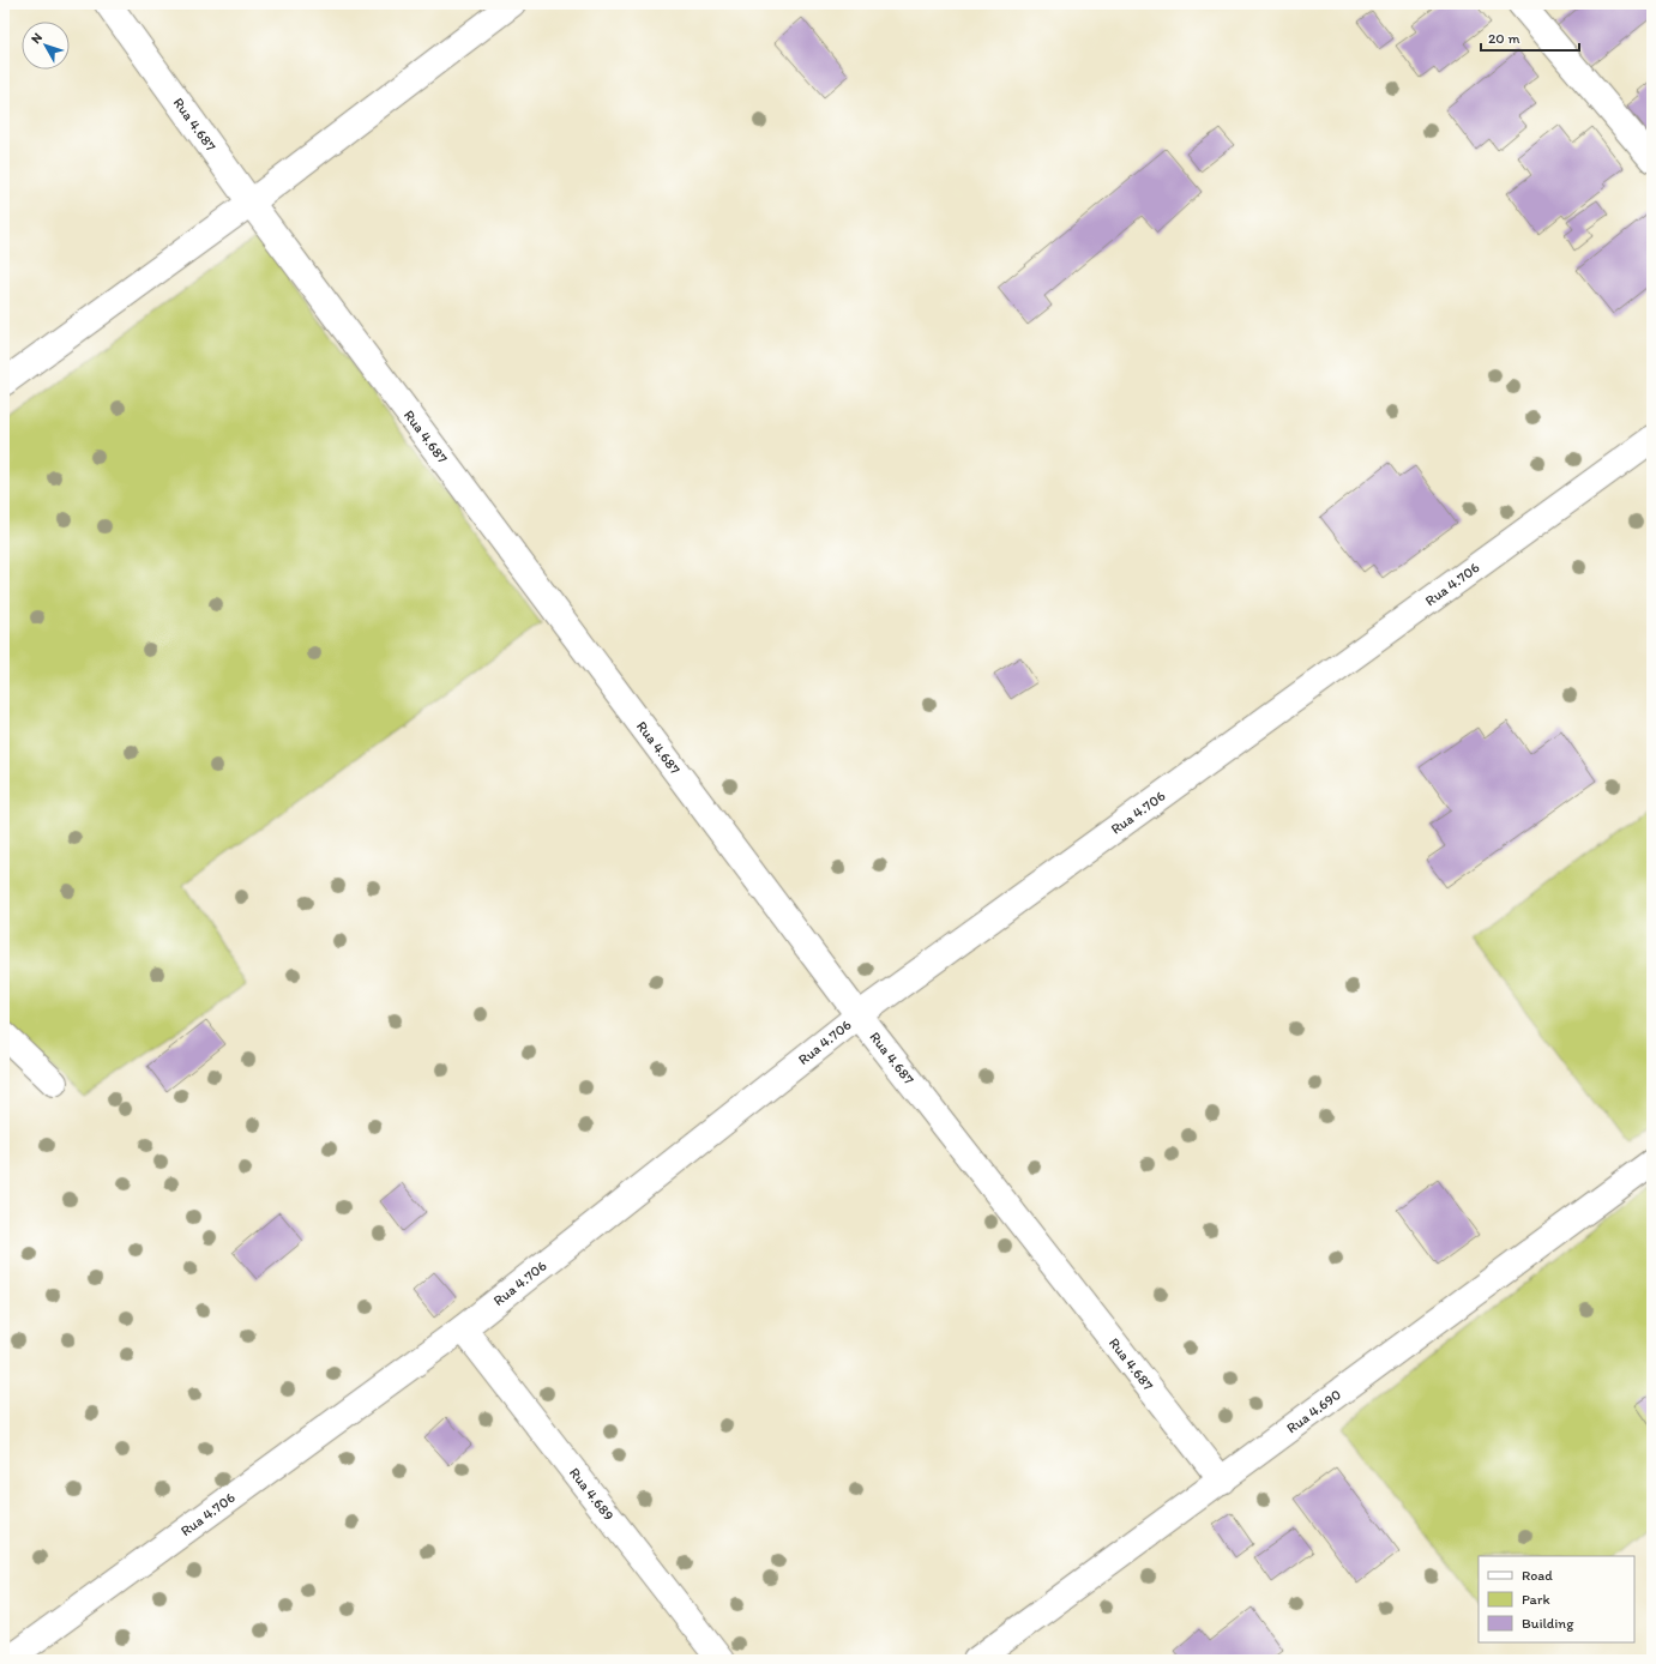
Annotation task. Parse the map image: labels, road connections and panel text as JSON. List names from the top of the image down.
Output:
{
  "streets": {
    "street": [
      "Rua 4.687",
      "Rua 4.706",
      "Rua 4.690",
      "Rua 4.689"
    ]
  },
  "crossings": [
    ["Rua 4.687", "Rua 4.706"],
    ["Rua 4.687", "Rua 4.690"],
    ["Rua 4.706", "Rua 4.689"]
  ],
  "legend": ["Road", "Park", "Building"],
  "scale_bar": "20 m",
  "north": "top left"
}
